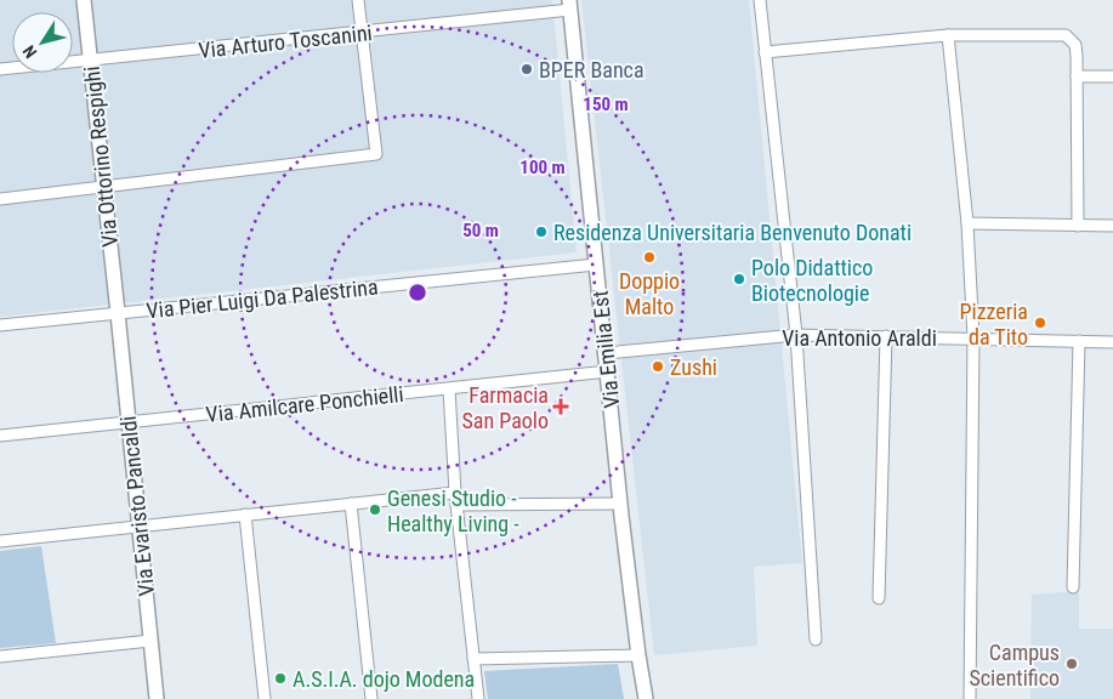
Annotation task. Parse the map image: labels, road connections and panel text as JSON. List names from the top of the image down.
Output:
{
  "streets": {
    "street": [
      "Via Arturo Toscanini",
      "Via Ottorino Respighi",
      "Via Pier Luigi Da Palestrina",
      "Via Antonio Araldi",
      "Via Emilia Est",
      "Via Amilcare Ponchielli",
      "Via Evaristo Pancaldi"
    ]
  },
  "crossings": [
    ["Via Arturo Toscanini", "Via Ottorino Respighi"],
    ["Via Arturo Toscanini", "Via Emilia Est"],
    ["Via Ottorino Respighi", "Via Pier Luigi Da Palestrina"],
    ["Via Ottorino Respighi", "Via Evaristo Pancaldi"],
    ["Via Pier Luigi Da Palestrina", "Via Emilia Est"],
    ["Via Pier Luigi Da Palestrina", "Via Evaristo Pancaldi"],
    ["Via Antonio Araldi", "Via Emilia Est"],
    ["Via Emilia Est", "Via Amilcare Ponchielli"],
    ["Via Amilcare Ponchielli", "Via Evaristo Pancaldi"]
  ],
  "places": {
    "other": [
      "BPER Banca",
      "Residenza Universitaria Benvenuto Donati",
      "Doppio Malto",
      "Polo Didattico Biotecnologie",
      "Pizzeria da Tito",
      "Zushi",
      "Genesi Studio - Healthy Living -",
      "Campus Scientifico",
      "A.S.I.A. dojo Modena"
    ],
    "health": ["Farmacia San Paolo"]
  },
  "north": "bottom left",
  "rings": ["150 m", "100 m", "50 m"]
}
